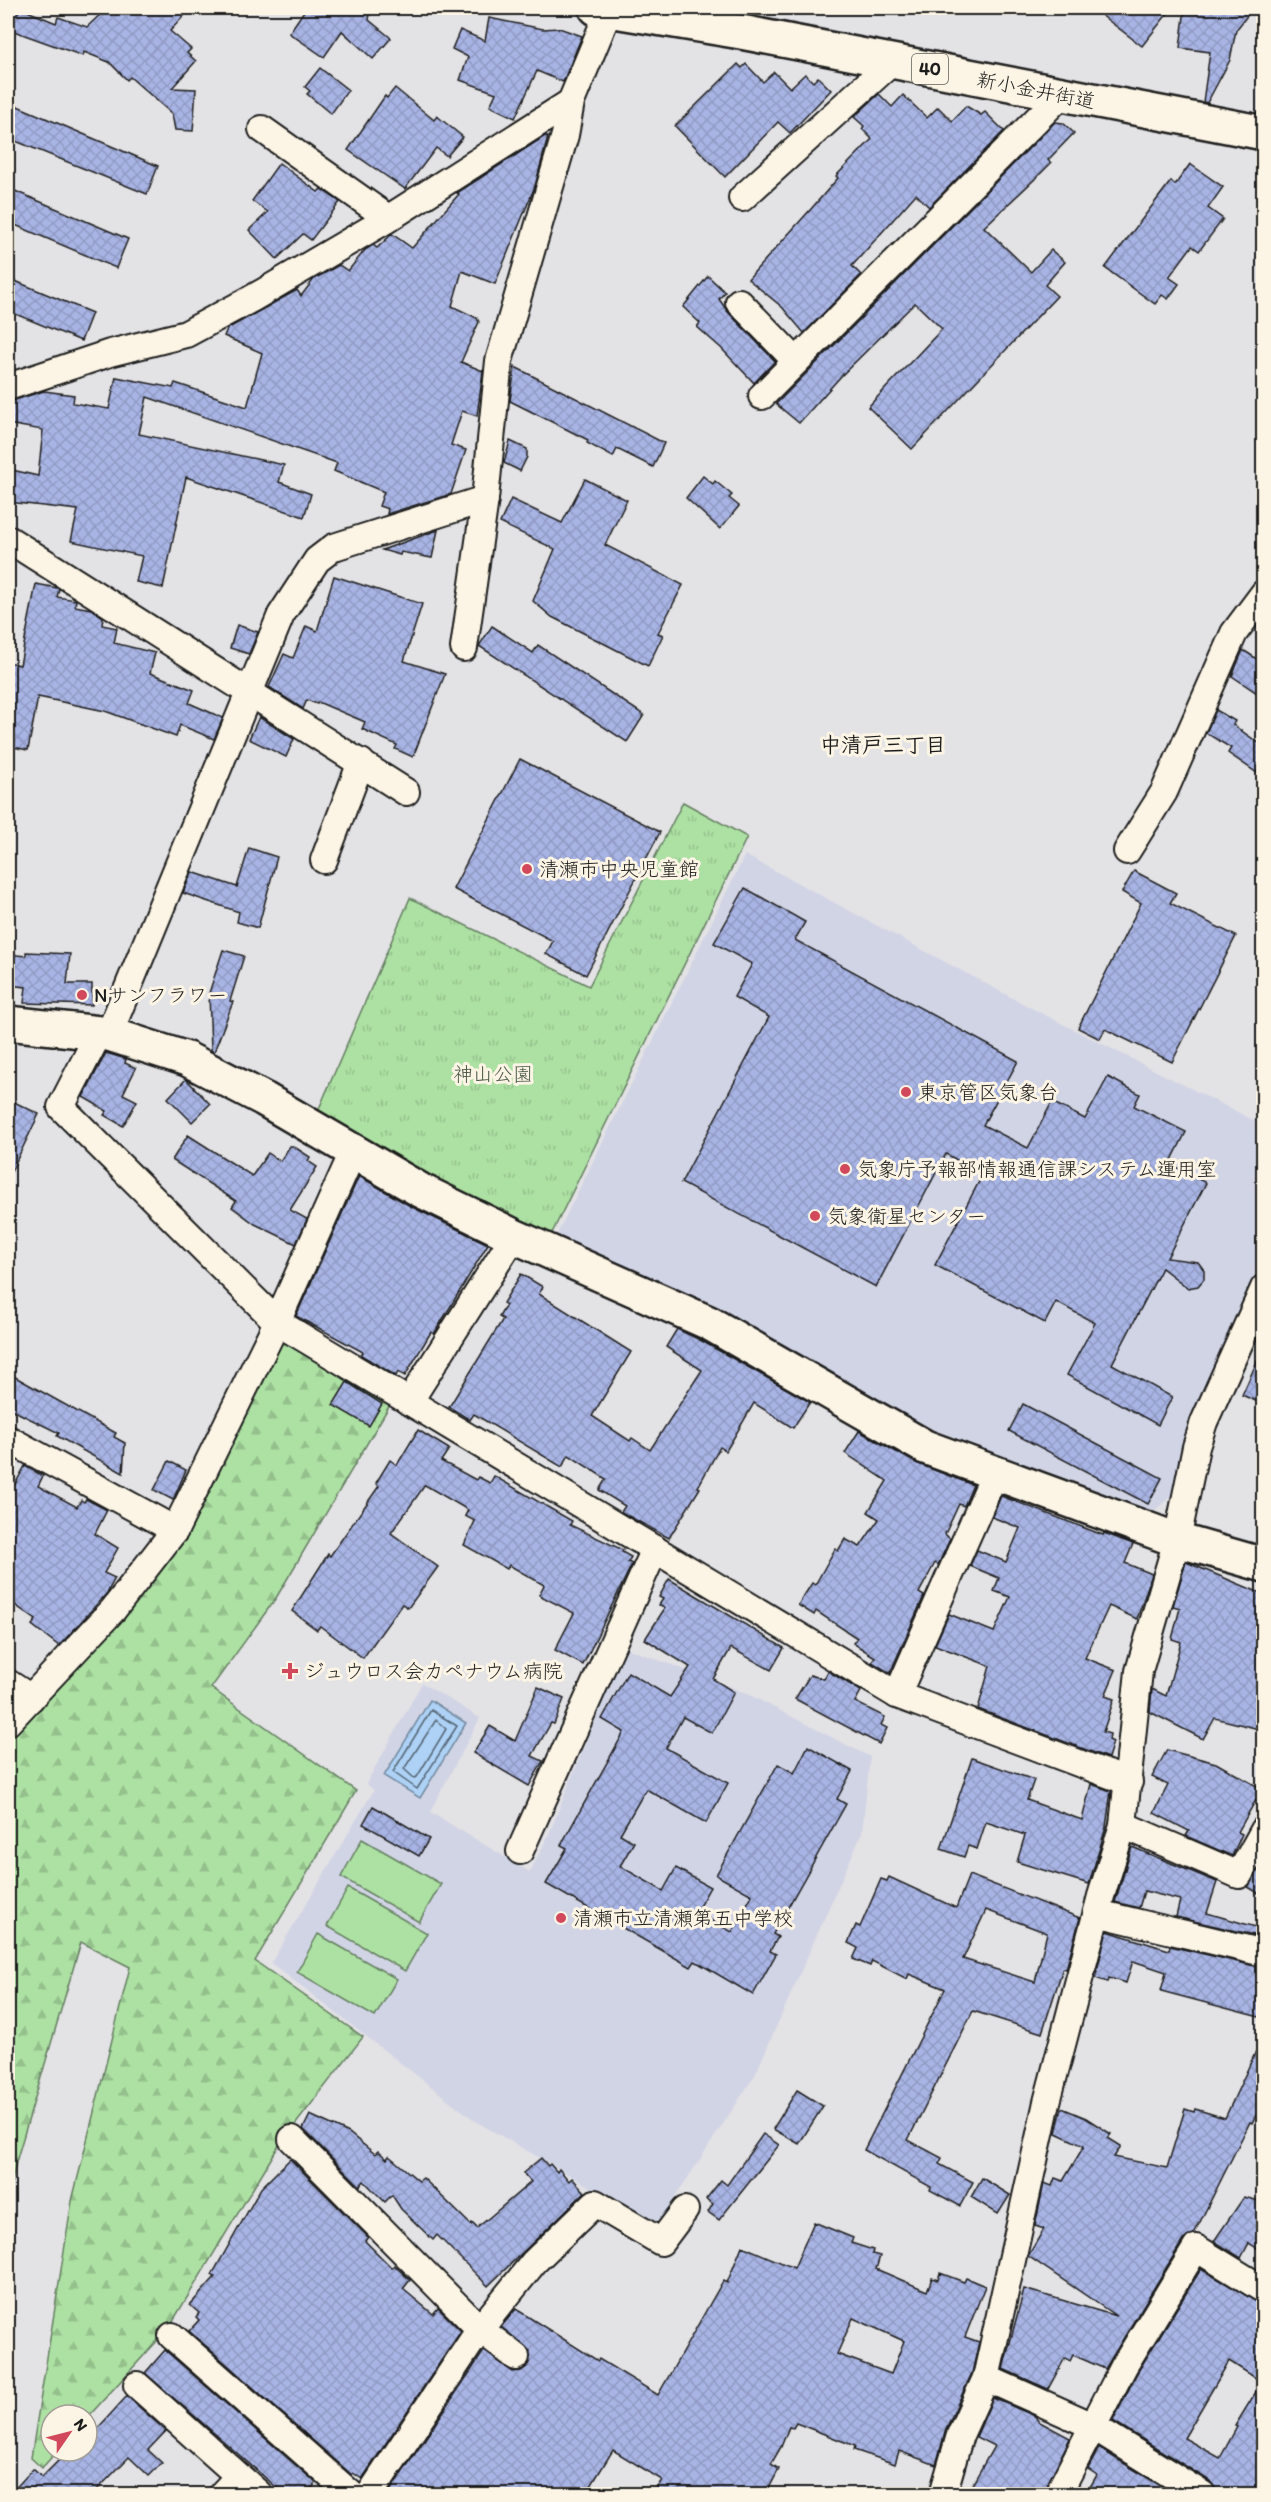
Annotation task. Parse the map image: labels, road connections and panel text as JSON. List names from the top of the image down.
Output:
{
  "streets": {
    "street": ["40", "新小金井街道"]
  },
  "districts": ["中清戸三丁目"],
  "parks": ["神山公園"],
  "places": {
    "other": [
      "清瀬市中央児童館",
      "Nサンフラワー",
      "東京管区気象台",
      "気象庁予報部情報通信課システム運用室",
      "気象衛星センター",
      "清瀬市立清瀬第五中学校"
    ],
    "health": ["ジュウロス会カペナウム病院"]
  },
  "north": "top right"
}
